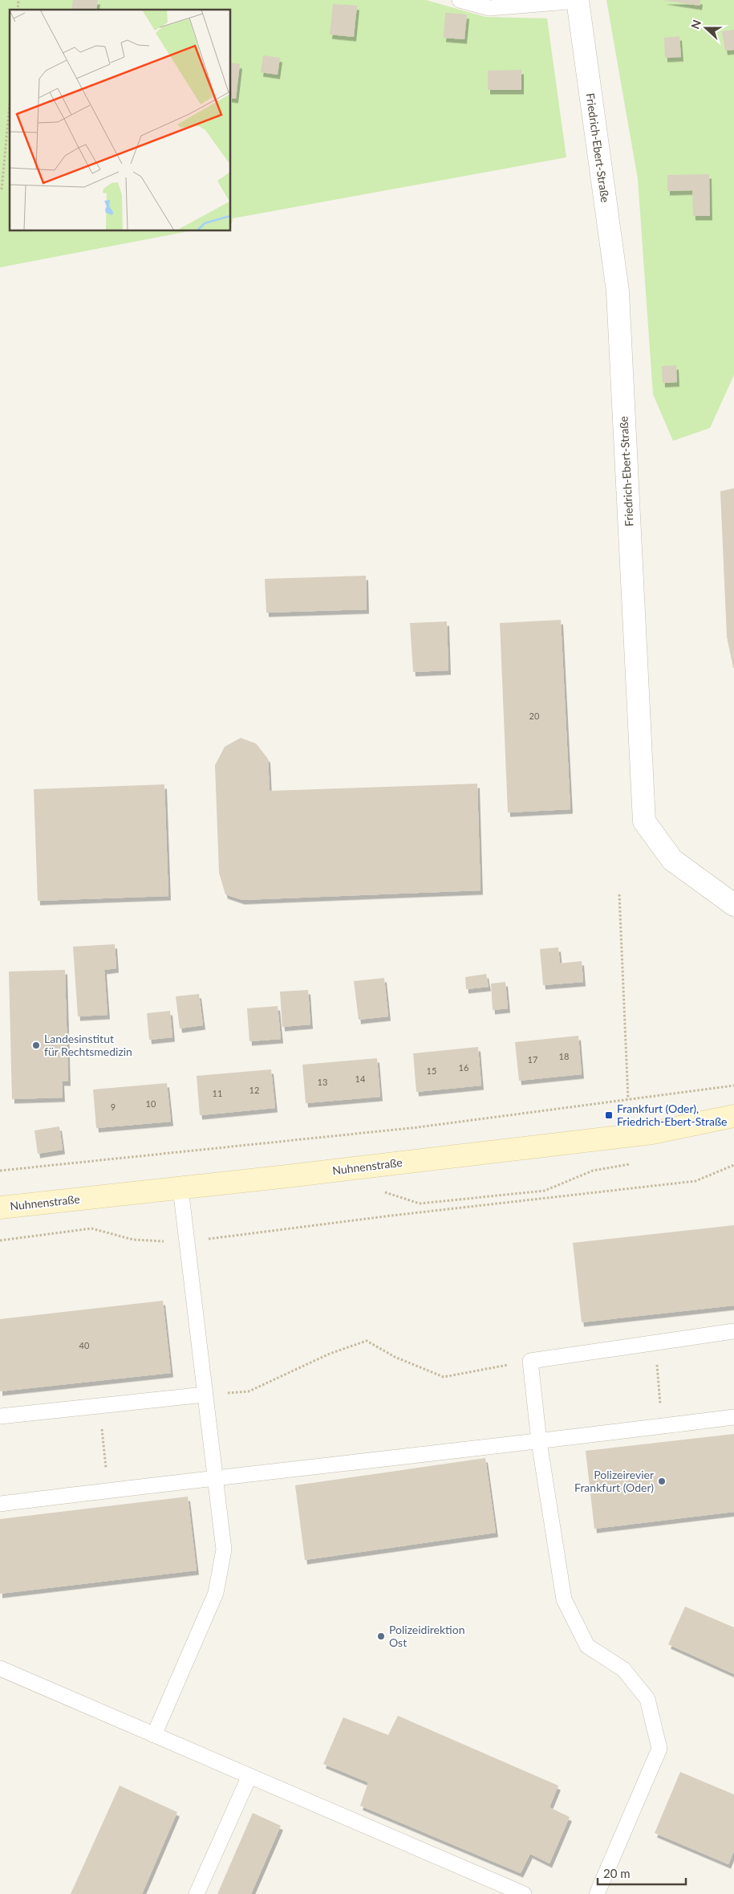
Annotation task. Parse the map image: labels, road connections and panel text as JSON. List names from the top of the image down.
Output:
{
  "streets": {
    "main road": ["Nuhnenstraße"],
    "street": ["Friedrich-Ebert-Straße"]
  },
  "places": {
    "other": ["Landesinstitut für Rechtsmedizin", "Polizeirevier Frankfurt (Oder)", "Polizeidirektion Ost"],
    "transit": ["Frankfurt (Oder), Friedrich-Ebert-Straße"]
  },
  "house_numbers": [
    "20",
    "18",
    "17",
    "16",
    "15",
    "14",
    "13",
    "12",
    "11",
    "10",
    "9",
    "40"
  ],
  "scale_bar": "20 m",
  "north": "left"
}
